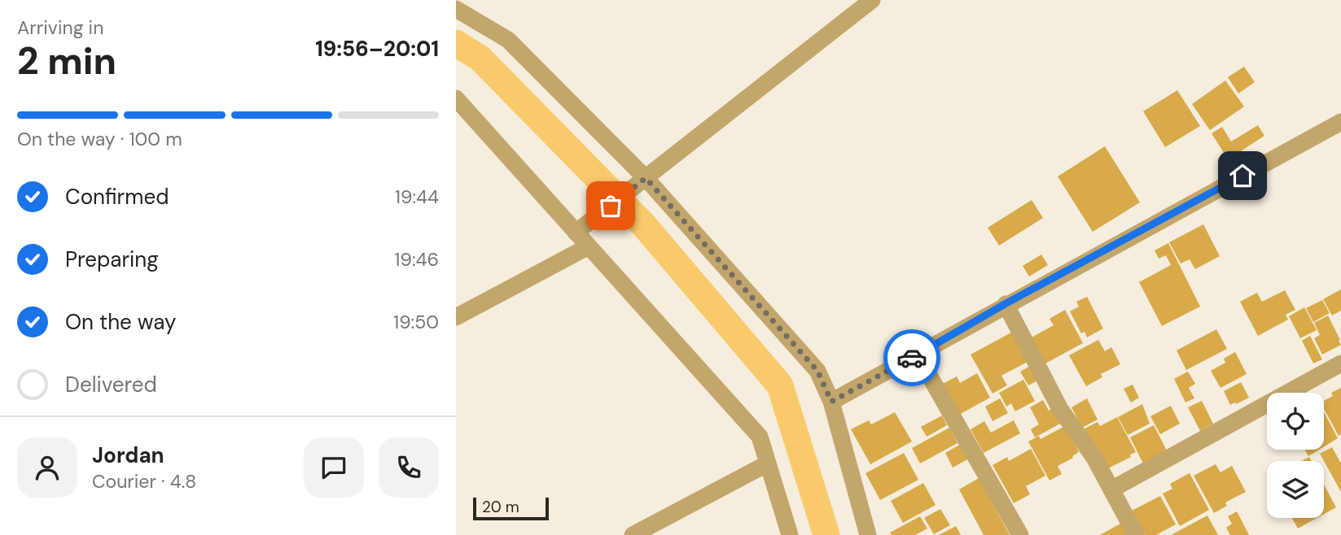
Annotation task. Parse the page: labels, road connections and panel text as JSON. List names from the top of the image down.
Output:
{
  "scale_bar": "20 m",
  "page": {
    "heading": ["2 min", "Arriving in", "19:56–20:01"],
    "panel": ["Jordan", "Courier · 4.8"],
    "bar": "On the way · 100 m",
    "list": [
      ["Confirmed", "19:44"],
      ["Preparing", "19:46"],
      ["On the way", "19:50"],
      "Delivered"
    ],
    "scale": "20 m"
  }
}
